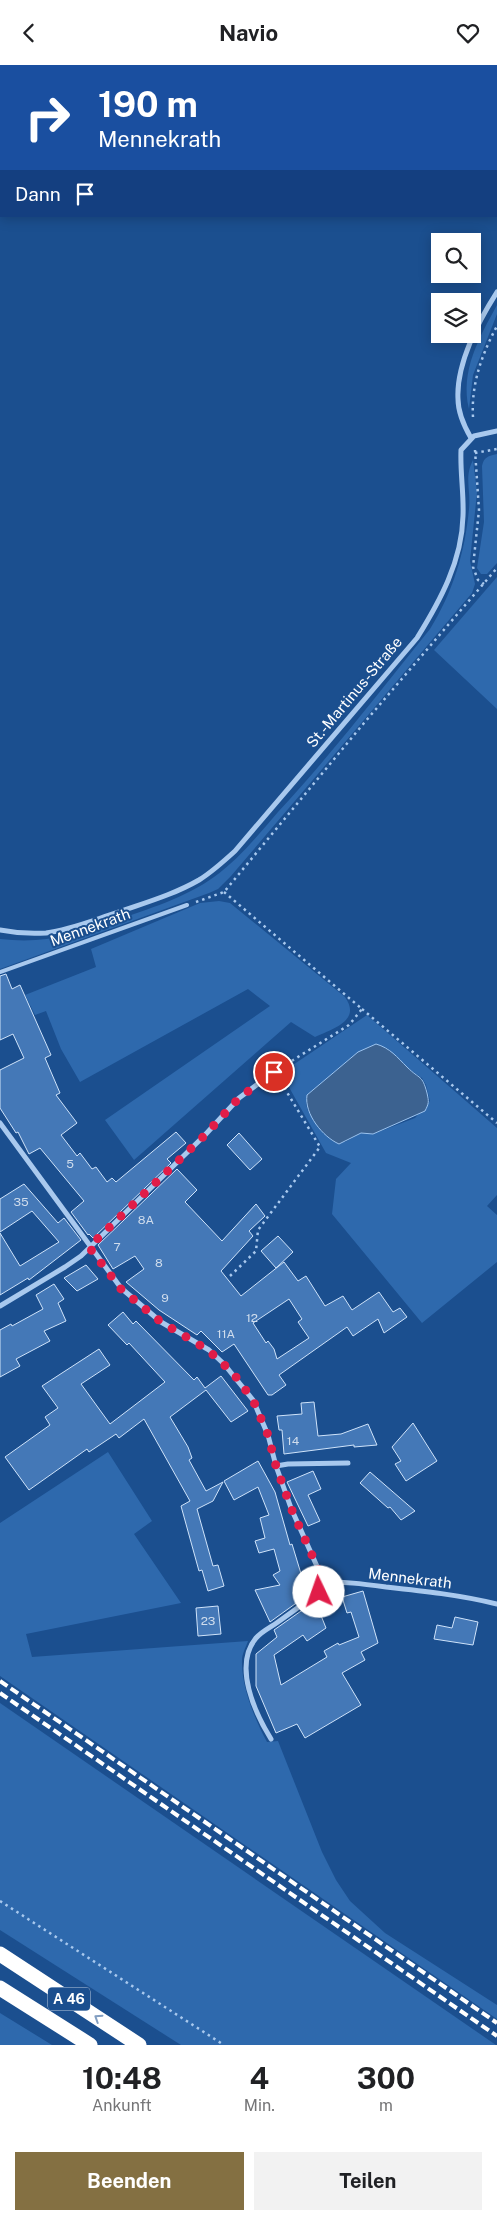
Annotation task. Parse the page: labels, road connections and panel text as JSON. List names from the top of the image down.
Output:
{
  "streets": {
    "highway": ["A 46"],
    "street": ["St.-Martinus-Straße", "Mennekrath"]
  },
  "house_numbers": [
    "5",
    "35",
    "8A",
    "7",
    "8",
    "9",
    "12",
    "11A",
    "14",
    "23"
  ],
  "page": {
    "header": "Navio",
    "turn": ["190 m", "Mennekrath"],
    "then": "Dann",
    "eta": [
      "10:48",
      "Ankunft",
      "4",
      "Min.",
      "300",
      "m"
    ],
    "buttons": ["Beenden", "Teilen"]
  }
}
